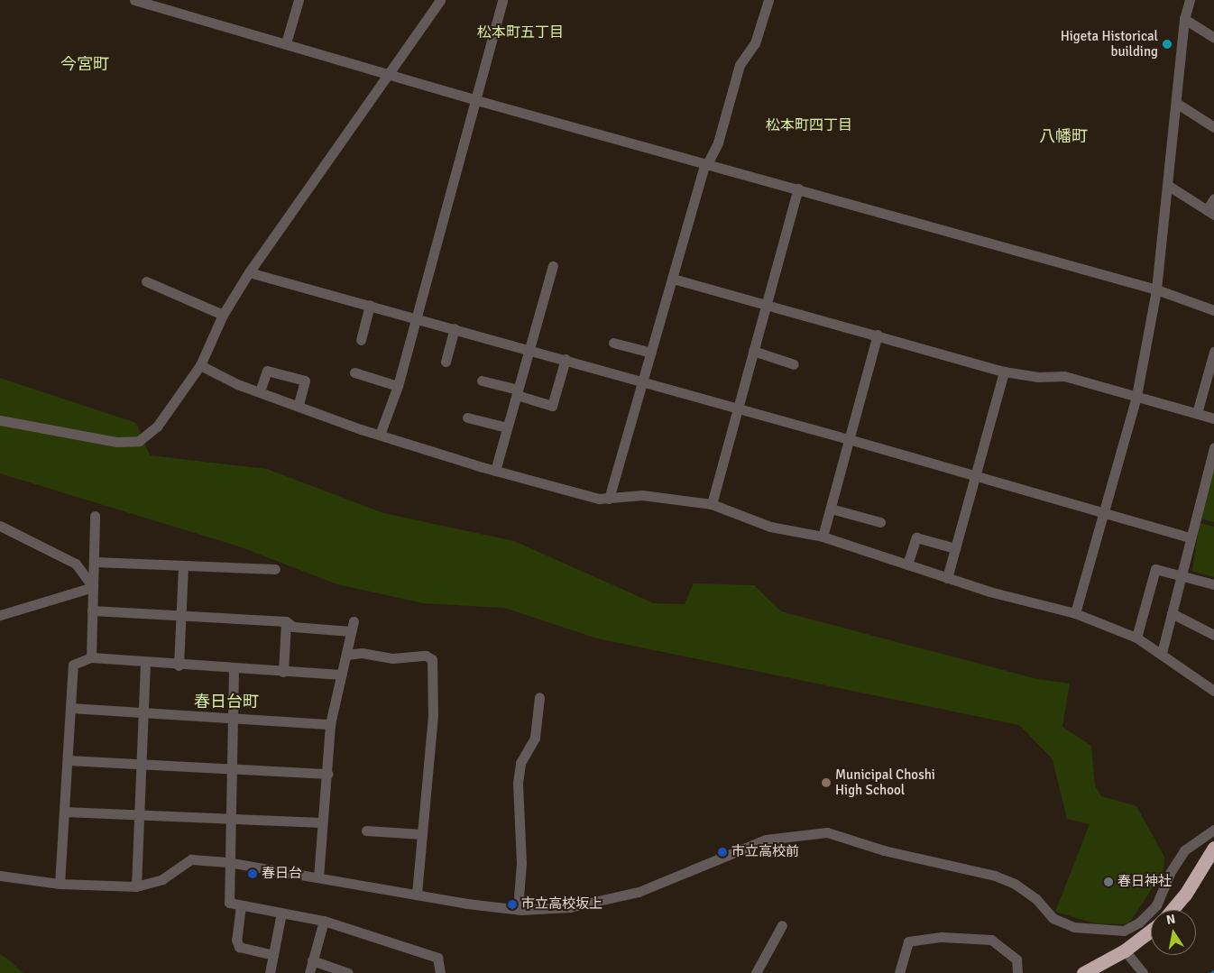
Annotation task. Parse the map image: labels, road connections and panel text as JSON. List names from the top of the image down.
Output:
{
  "districts": [
    "松本町五丁目",
    "今宮町",
    "松本町四丁目",
    "八幡町",
    "春日台町"
  ],
  "places": [
    "Higeta Historical building",
    "Municipal Choshi High School",
    "市立高校前",
    "春日台",
    "春日神社",
    "市立高校坂上"
  ],
  "north": "top"
}
